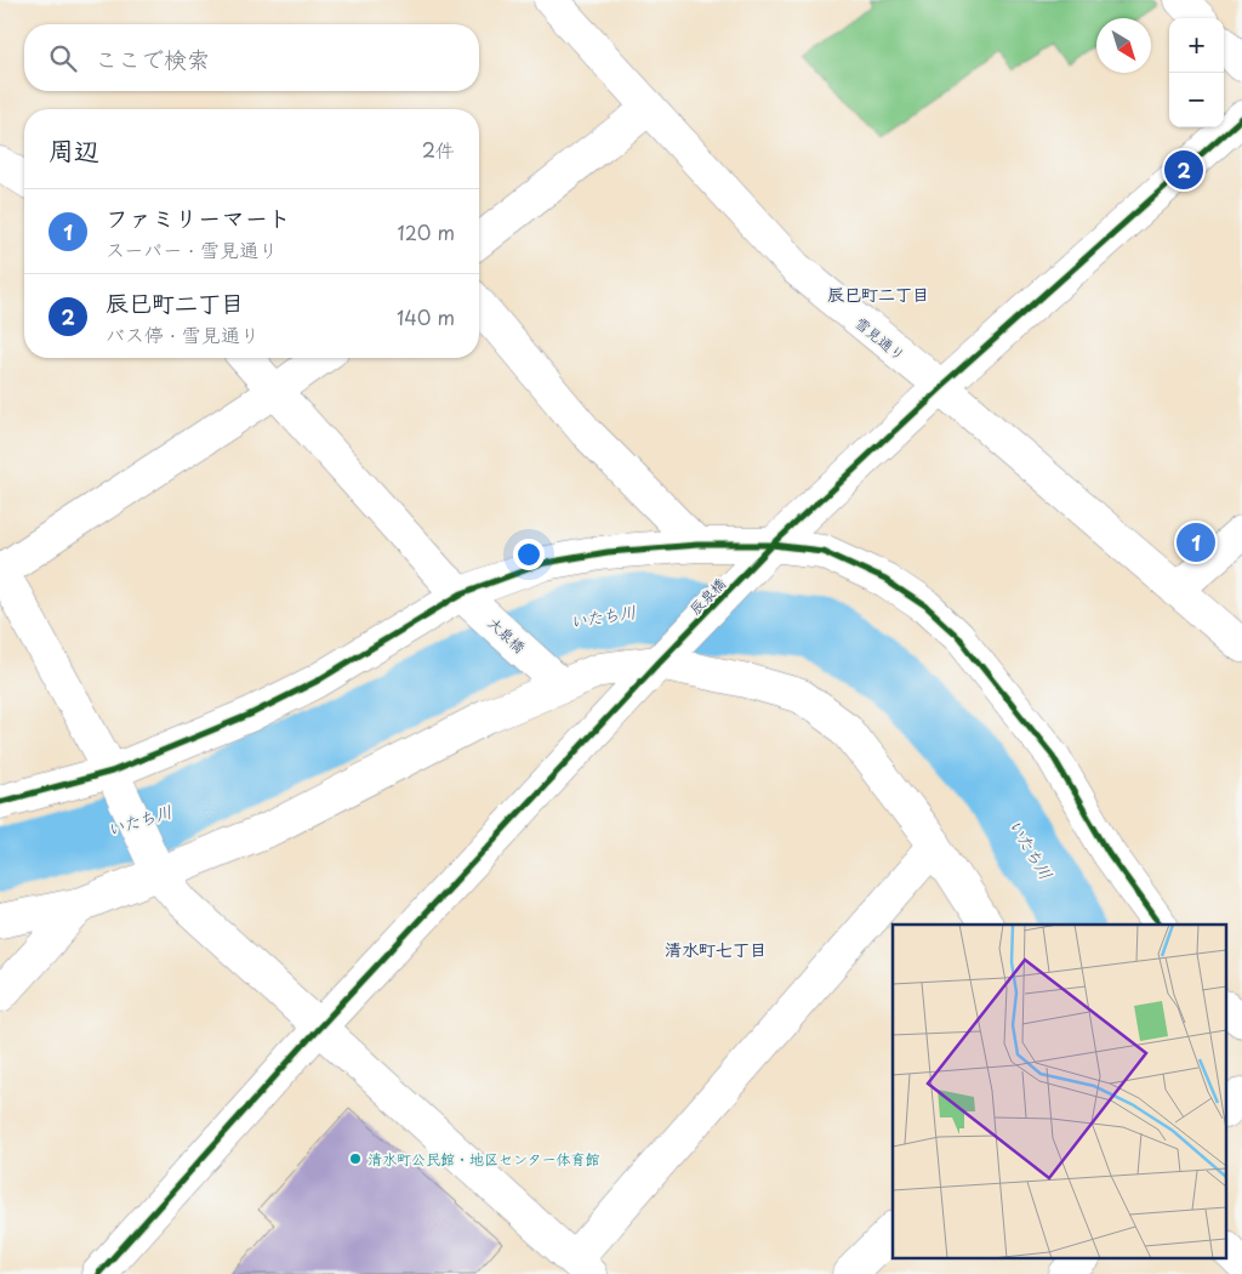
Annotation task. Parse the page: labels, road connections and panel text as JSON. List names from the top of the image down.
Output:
{
  "streets": {
    "street": ["雪見通り", "辰泉橋", "大泉橋"]
  },
  "crossings": [
    ["雪見通り", "辰泉橋"]
  ],
  "districts": ["辰巳町二丁目", "清水町七丁目"],
  "water": ["いたち川"],
  "places": ["清水町公民館・地区センター体育館"],
  "north": "bottom right",
  "page": {
    "map_buttons": ["+", "−"],
    "search": "ここで検索",
    "heading": ["周辺", "2件"],
    "pins": ["2", "1"],
    "list": [
      {
        "mark": "1",
        "name": "ファミリーマート",
        "note": "スーパー · 雪見通り",
        "value": "120 m"
      },
      {
        "mark": "2",
        "name": "辰巳町二丁目",
        "note": "バス停 · 雪見通り",
        "value": "140 m"
      }
    ]
  }
}
